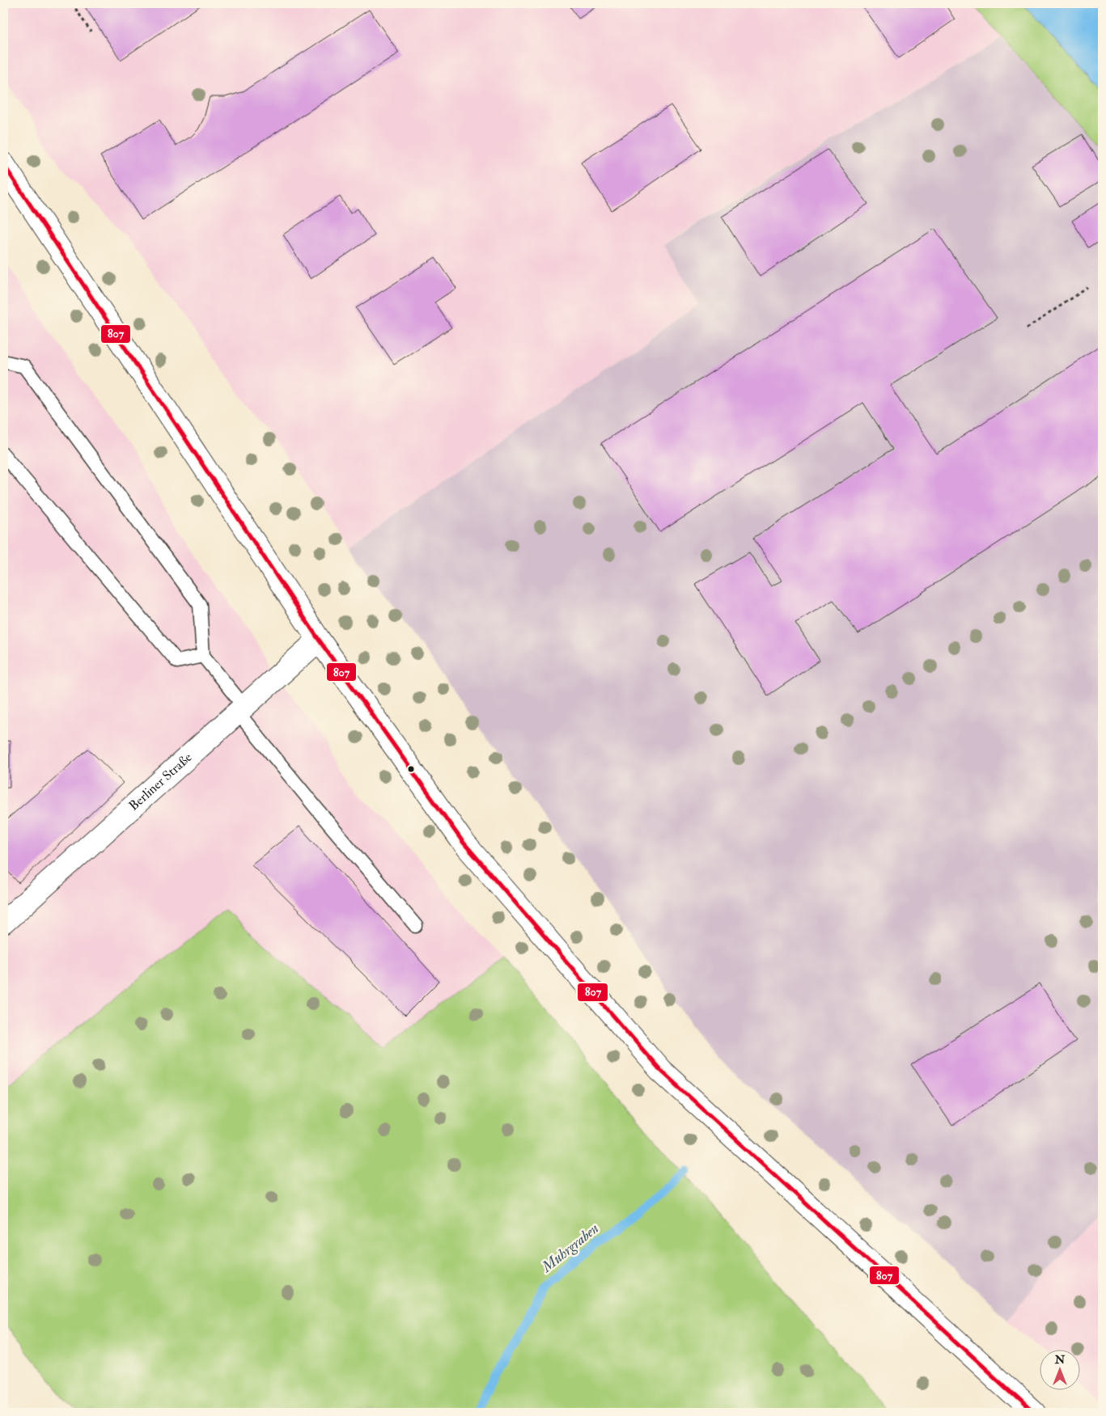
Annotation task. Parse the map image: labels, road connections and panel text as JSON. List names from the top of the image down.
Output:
{
  "streets": {
    "main road": ["Berliner Straße"]
  },
  "water": ["Muhrgraben"],
  "lines": ["transit line 807"],
  "north": "top"
}
